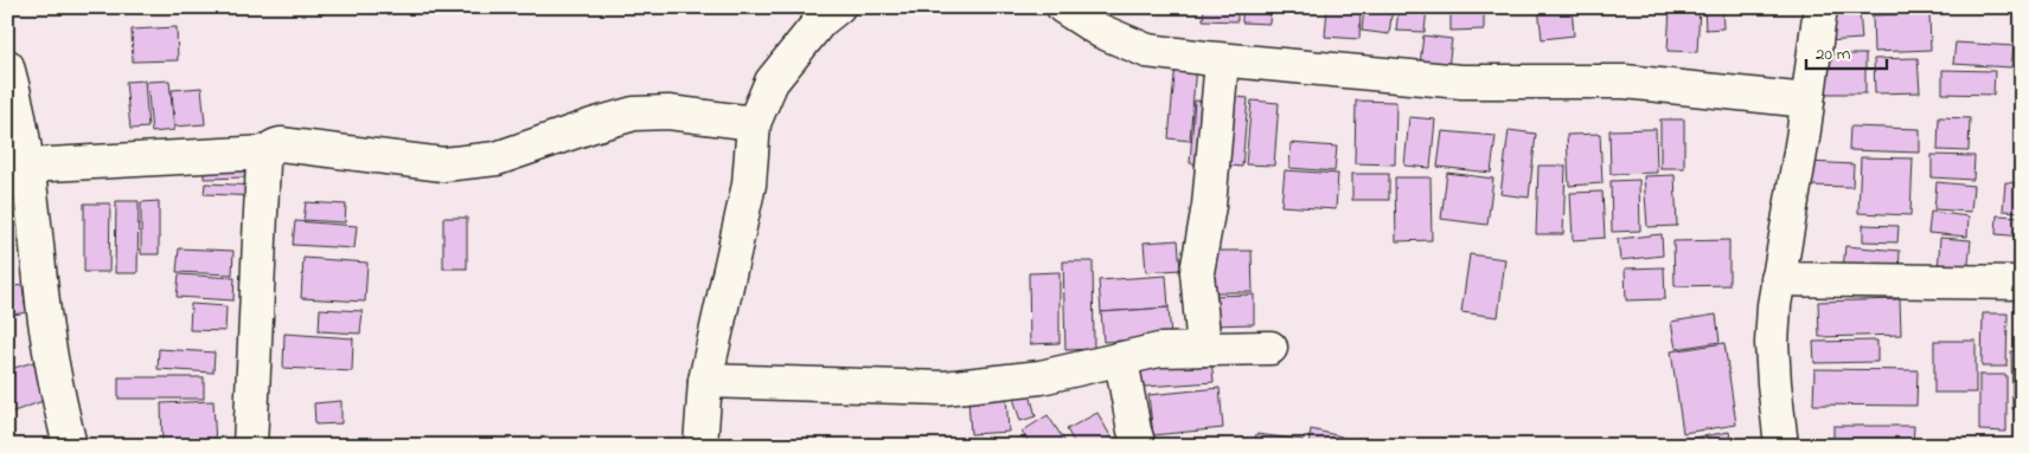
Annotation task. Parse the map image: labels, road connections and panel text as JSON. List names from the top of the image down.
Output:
{
  "scale_bar": "20 m"
}
